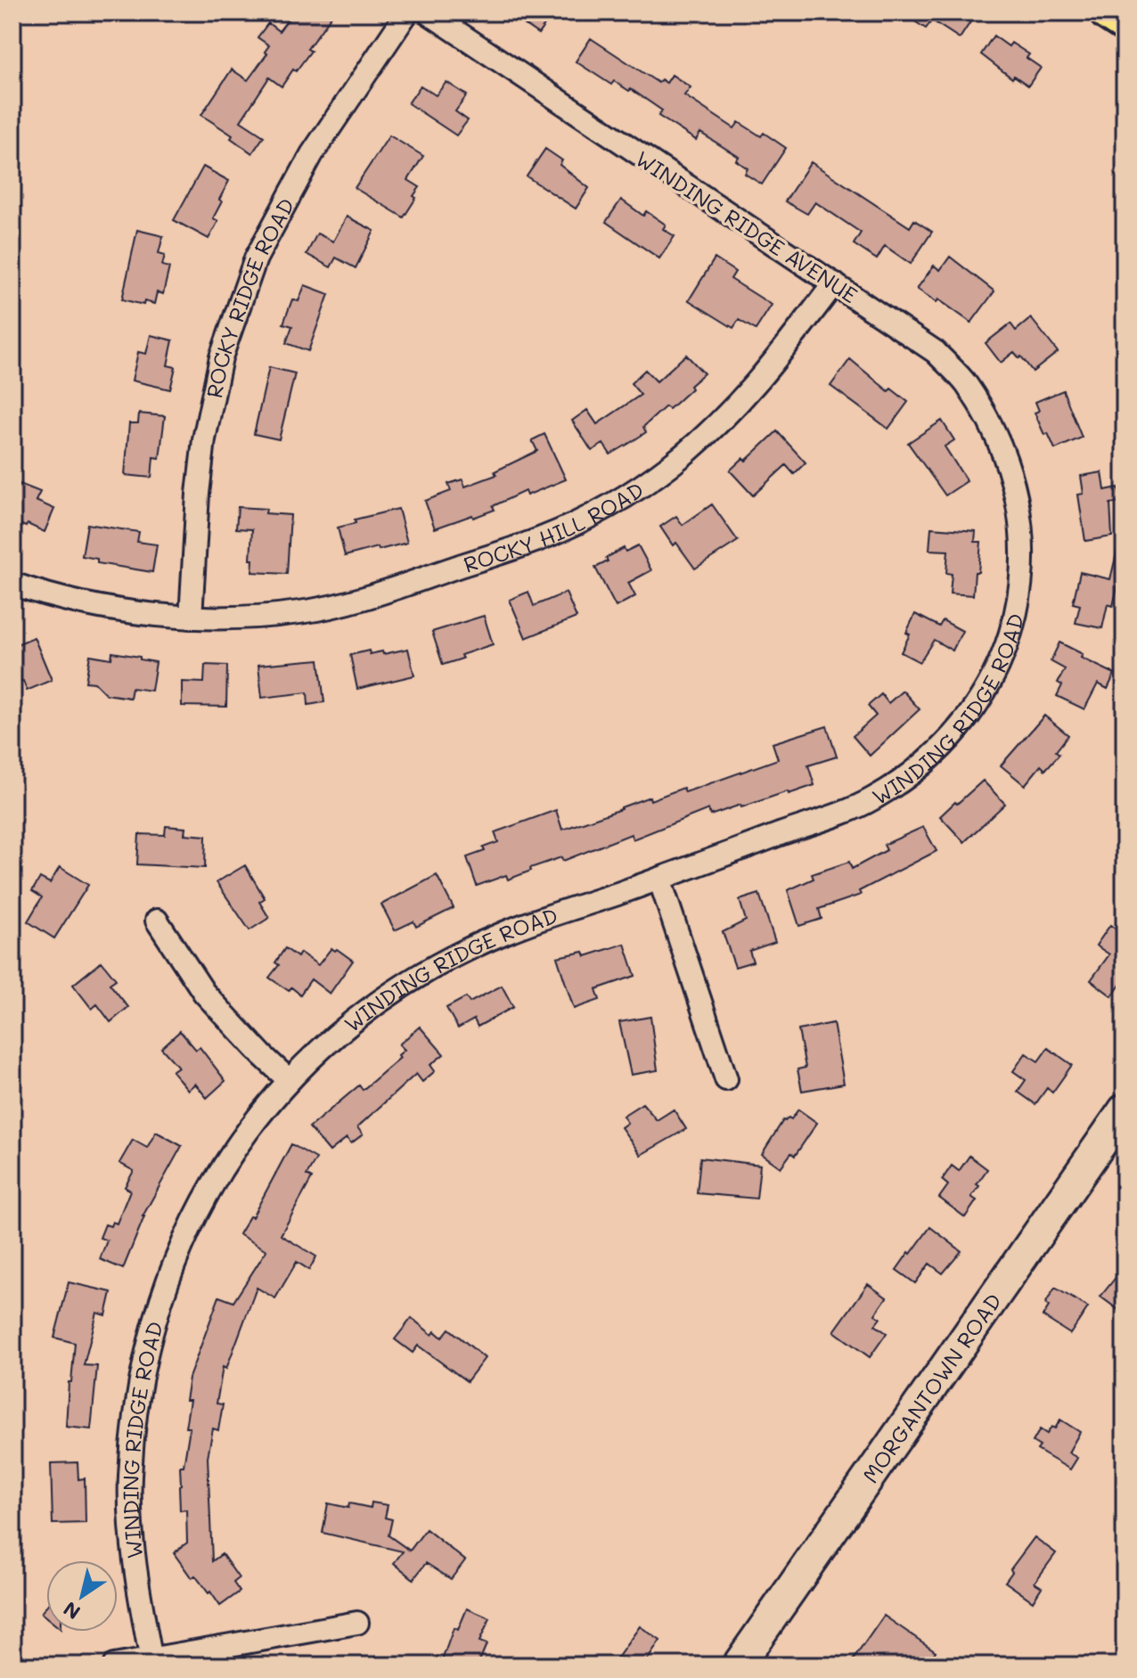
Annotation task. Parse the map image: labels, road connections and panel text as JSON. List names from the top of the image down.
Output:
{
  "streets": {
    "main road": ["MORGANTOWN ROAD"],
    "street": [
      "WINDING RIDGE AVENUE",
      "ROCKY RIDGE ROAD",
      "ROCKY HILL ROAD",
      "WINDING RIDGE ROAD"
    ]
  },
  "crossings": [
    ["WINDING RIDGE AVENUE", "ROCKY HILL ROAD"],
    ["WINDING RIDGE AVENUE", "WINDING RIDGE ROAD"],
    ["ROCKY RIDGE ROAD", "ROCKY HILL ROAD"]
  ],
  "north": "bottom left"
}
